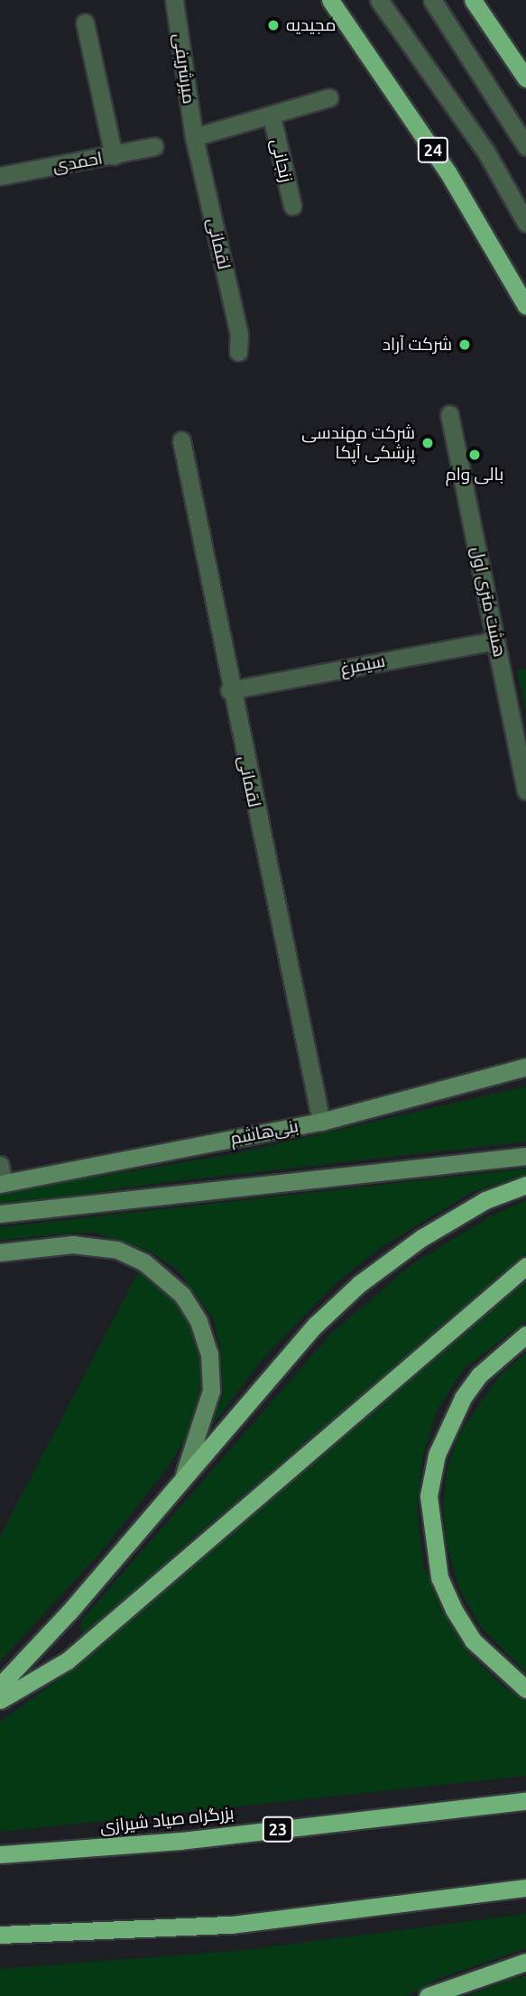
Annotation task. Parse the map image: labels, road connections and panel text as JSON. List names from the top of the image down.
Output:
{
  "streets": {
    "highway": ["24", "بزرگراه صیاد شیرازی", "23"],
    "main road": ["بنی‌هاشم"],
    "street": [
      "میرشریفی",
      "زنجانی",
      "احمدی",
      "لقمانی",
      "هشت متری اول",
      "سیمرغ"
    ]
  },
  "crossings": [
    ["میرشریفی", "لقمانی"],
    ["لقمانی", "سیمرغ"],
    ["لقمانی", "بنی‌هاشم"],
    ["هشت متری اول", "سیمرغ"]
  ],
  "places": [
    "مجیدیه",
    "شرکت آراد",
    "شرکت مهندسی پزشکی آپکا",
    "بالی وام"
  ]
}
